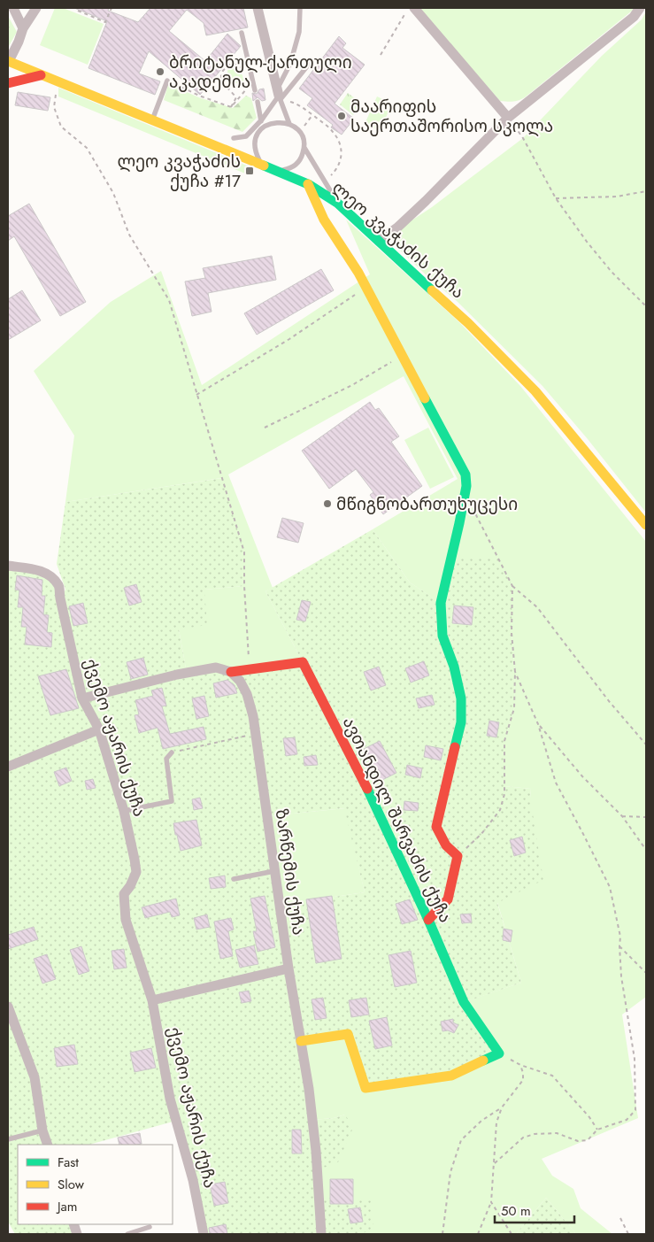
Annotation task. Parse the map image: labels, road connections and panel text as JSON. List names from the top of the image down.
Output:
{
  "streets": {
    "street": [
      "ლეო კვაჭაძის ქუჩა",
      "ქვემო აჟარის ქუჩა",
      "ავთანდილ შარვაძის ქუჩა",
      "ზარწემის ქუჩა"
    ]
  },
  "crossings": [
    ["ავთანდილ შარვაძის ქუჩა", "ზარწემის ქუჩა"]
  ],
  "places": {
    "other": ["ბრიტანულ-ქართული აკადემია", "მაარიფის საერთაშორისო სკოლა", "მწიგნობართუხუცესი"],
    "transit": ["ლეო კვაჭაძის ქუჩა #17"]
  },
  "legend": ["Fast", "Slow", "Jam"],
  "scale_bar": "50 m"
}
